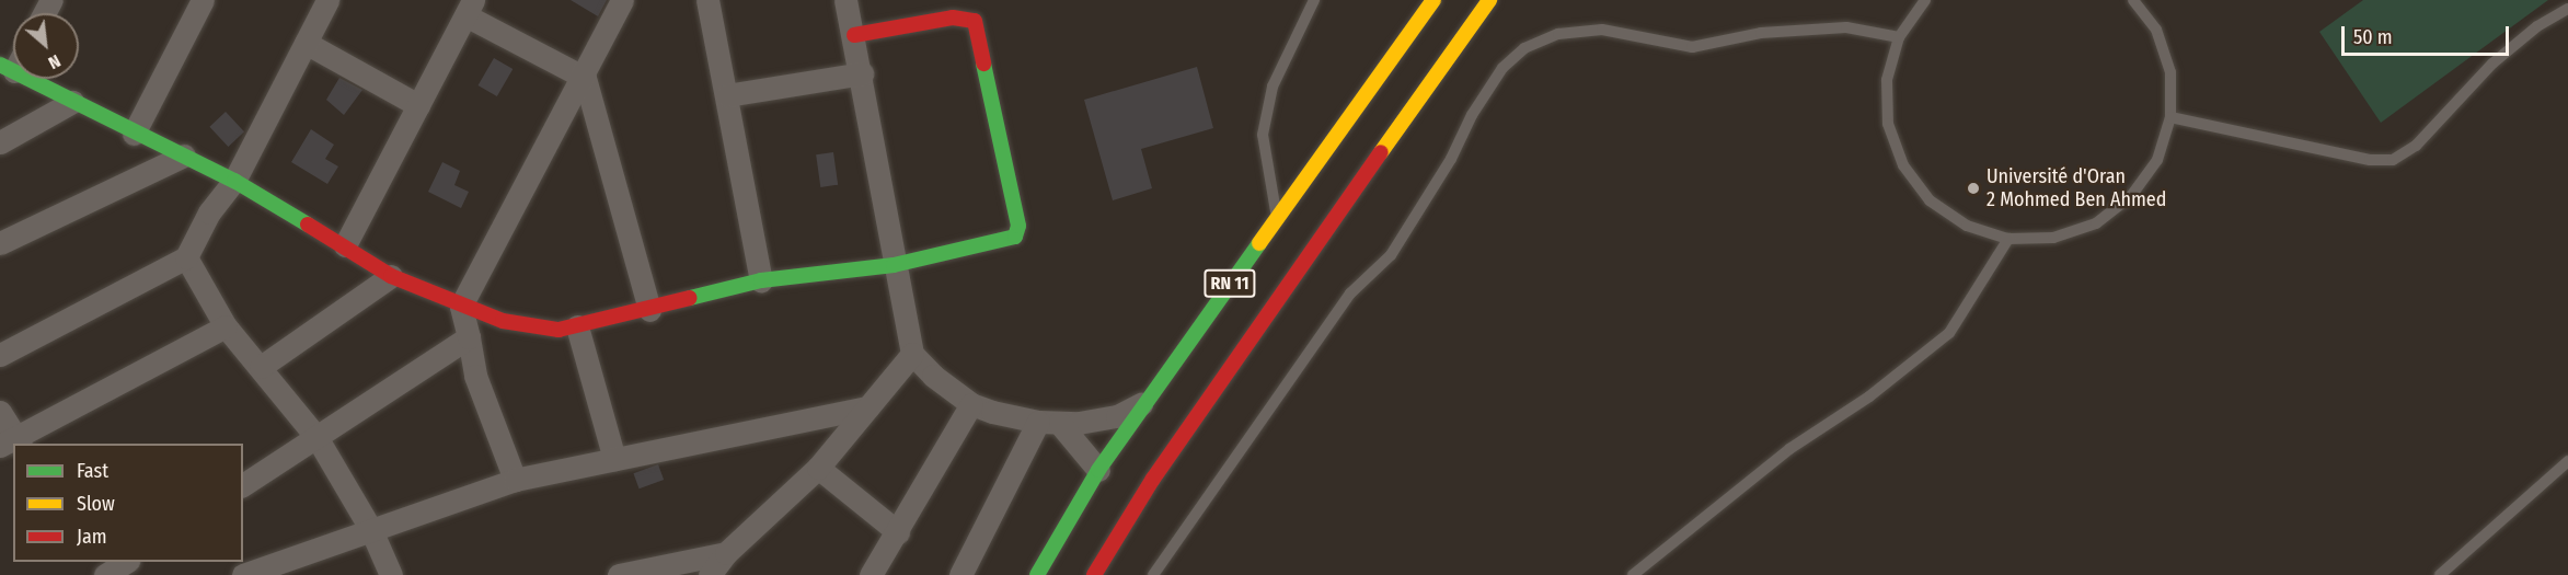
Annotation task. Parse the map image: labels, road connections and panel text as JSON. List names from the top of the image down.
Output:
{
  "streets": {
    "main road": ["RN 11"]
  },
  "places": ["Université d'Oran 2 Mohmed Ben Ahmed"],
  "legend": ["Fast", "Slow", "Jam"],
  "scale_bar": "50 m",
  "north": "bottom right"
}
